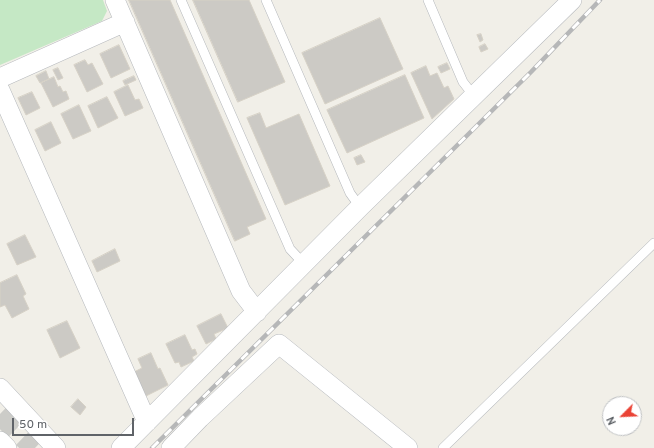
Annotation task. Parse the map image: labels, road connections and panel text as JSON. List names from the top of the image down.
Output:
{
  "scale_bar": "50 m",
  "north": "bottom left"
}
